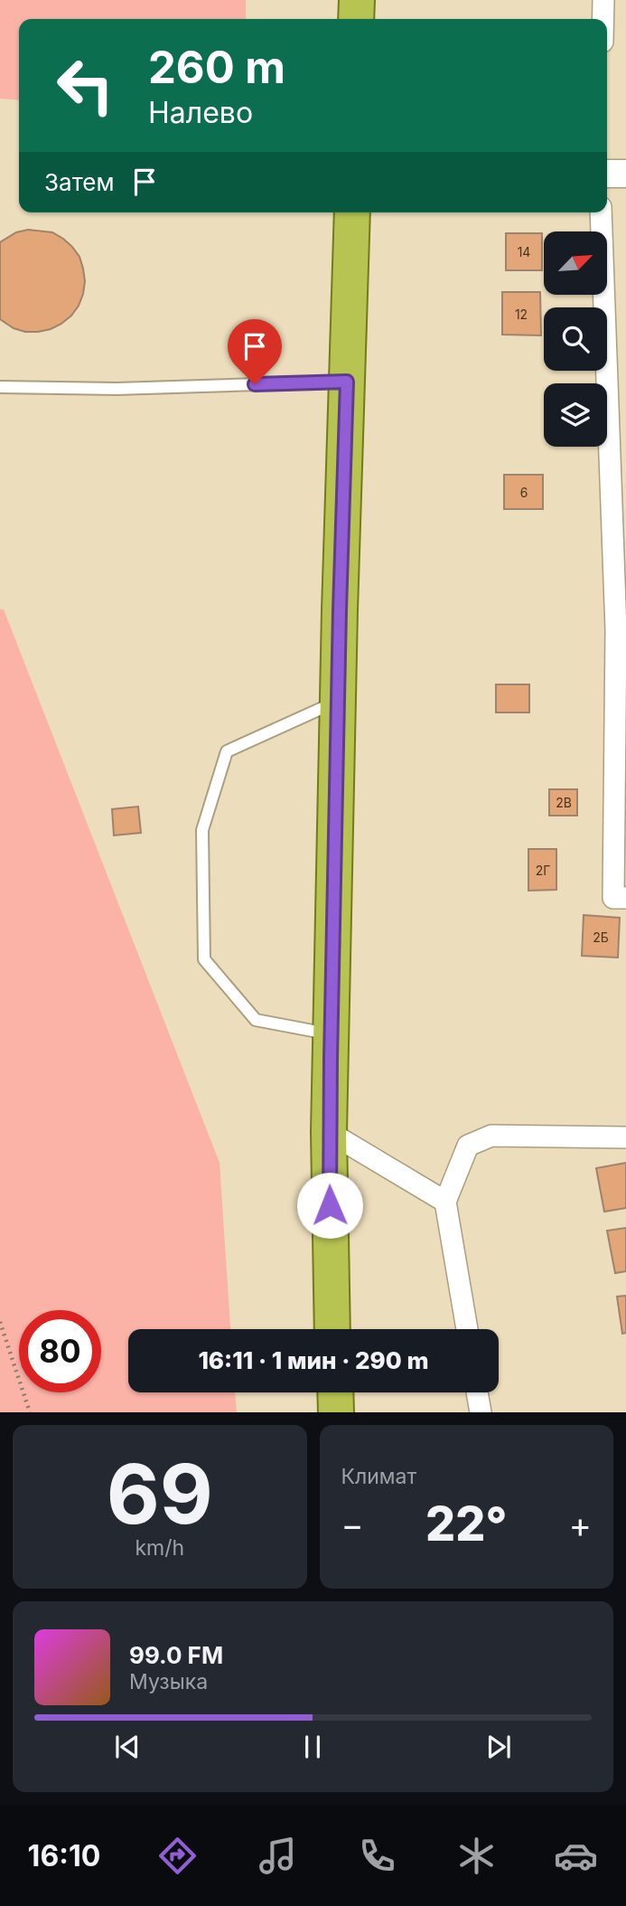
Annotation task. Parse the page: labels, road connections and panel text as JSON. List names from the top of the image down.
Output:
{
  "house_numbers": [
    "14",
    "12",
    "6",
    "2В",
    "2Г",
    "2Б"
  ],
  "north": "top right",
  "page": {
    "turn": ["260 m", "Налево"],
    "then": "Затем",
    "limit": "80",
    "trip": "16:11 · 1 мин · 290 m",
    "tile": [
      ["69", "km/h"],
      "Климат"
    ],
    "heat": ["−", "22°", "+"],
    "song": ["99.0 FM", "Музыка"],
    "tabs": "16:10"
  }
}
